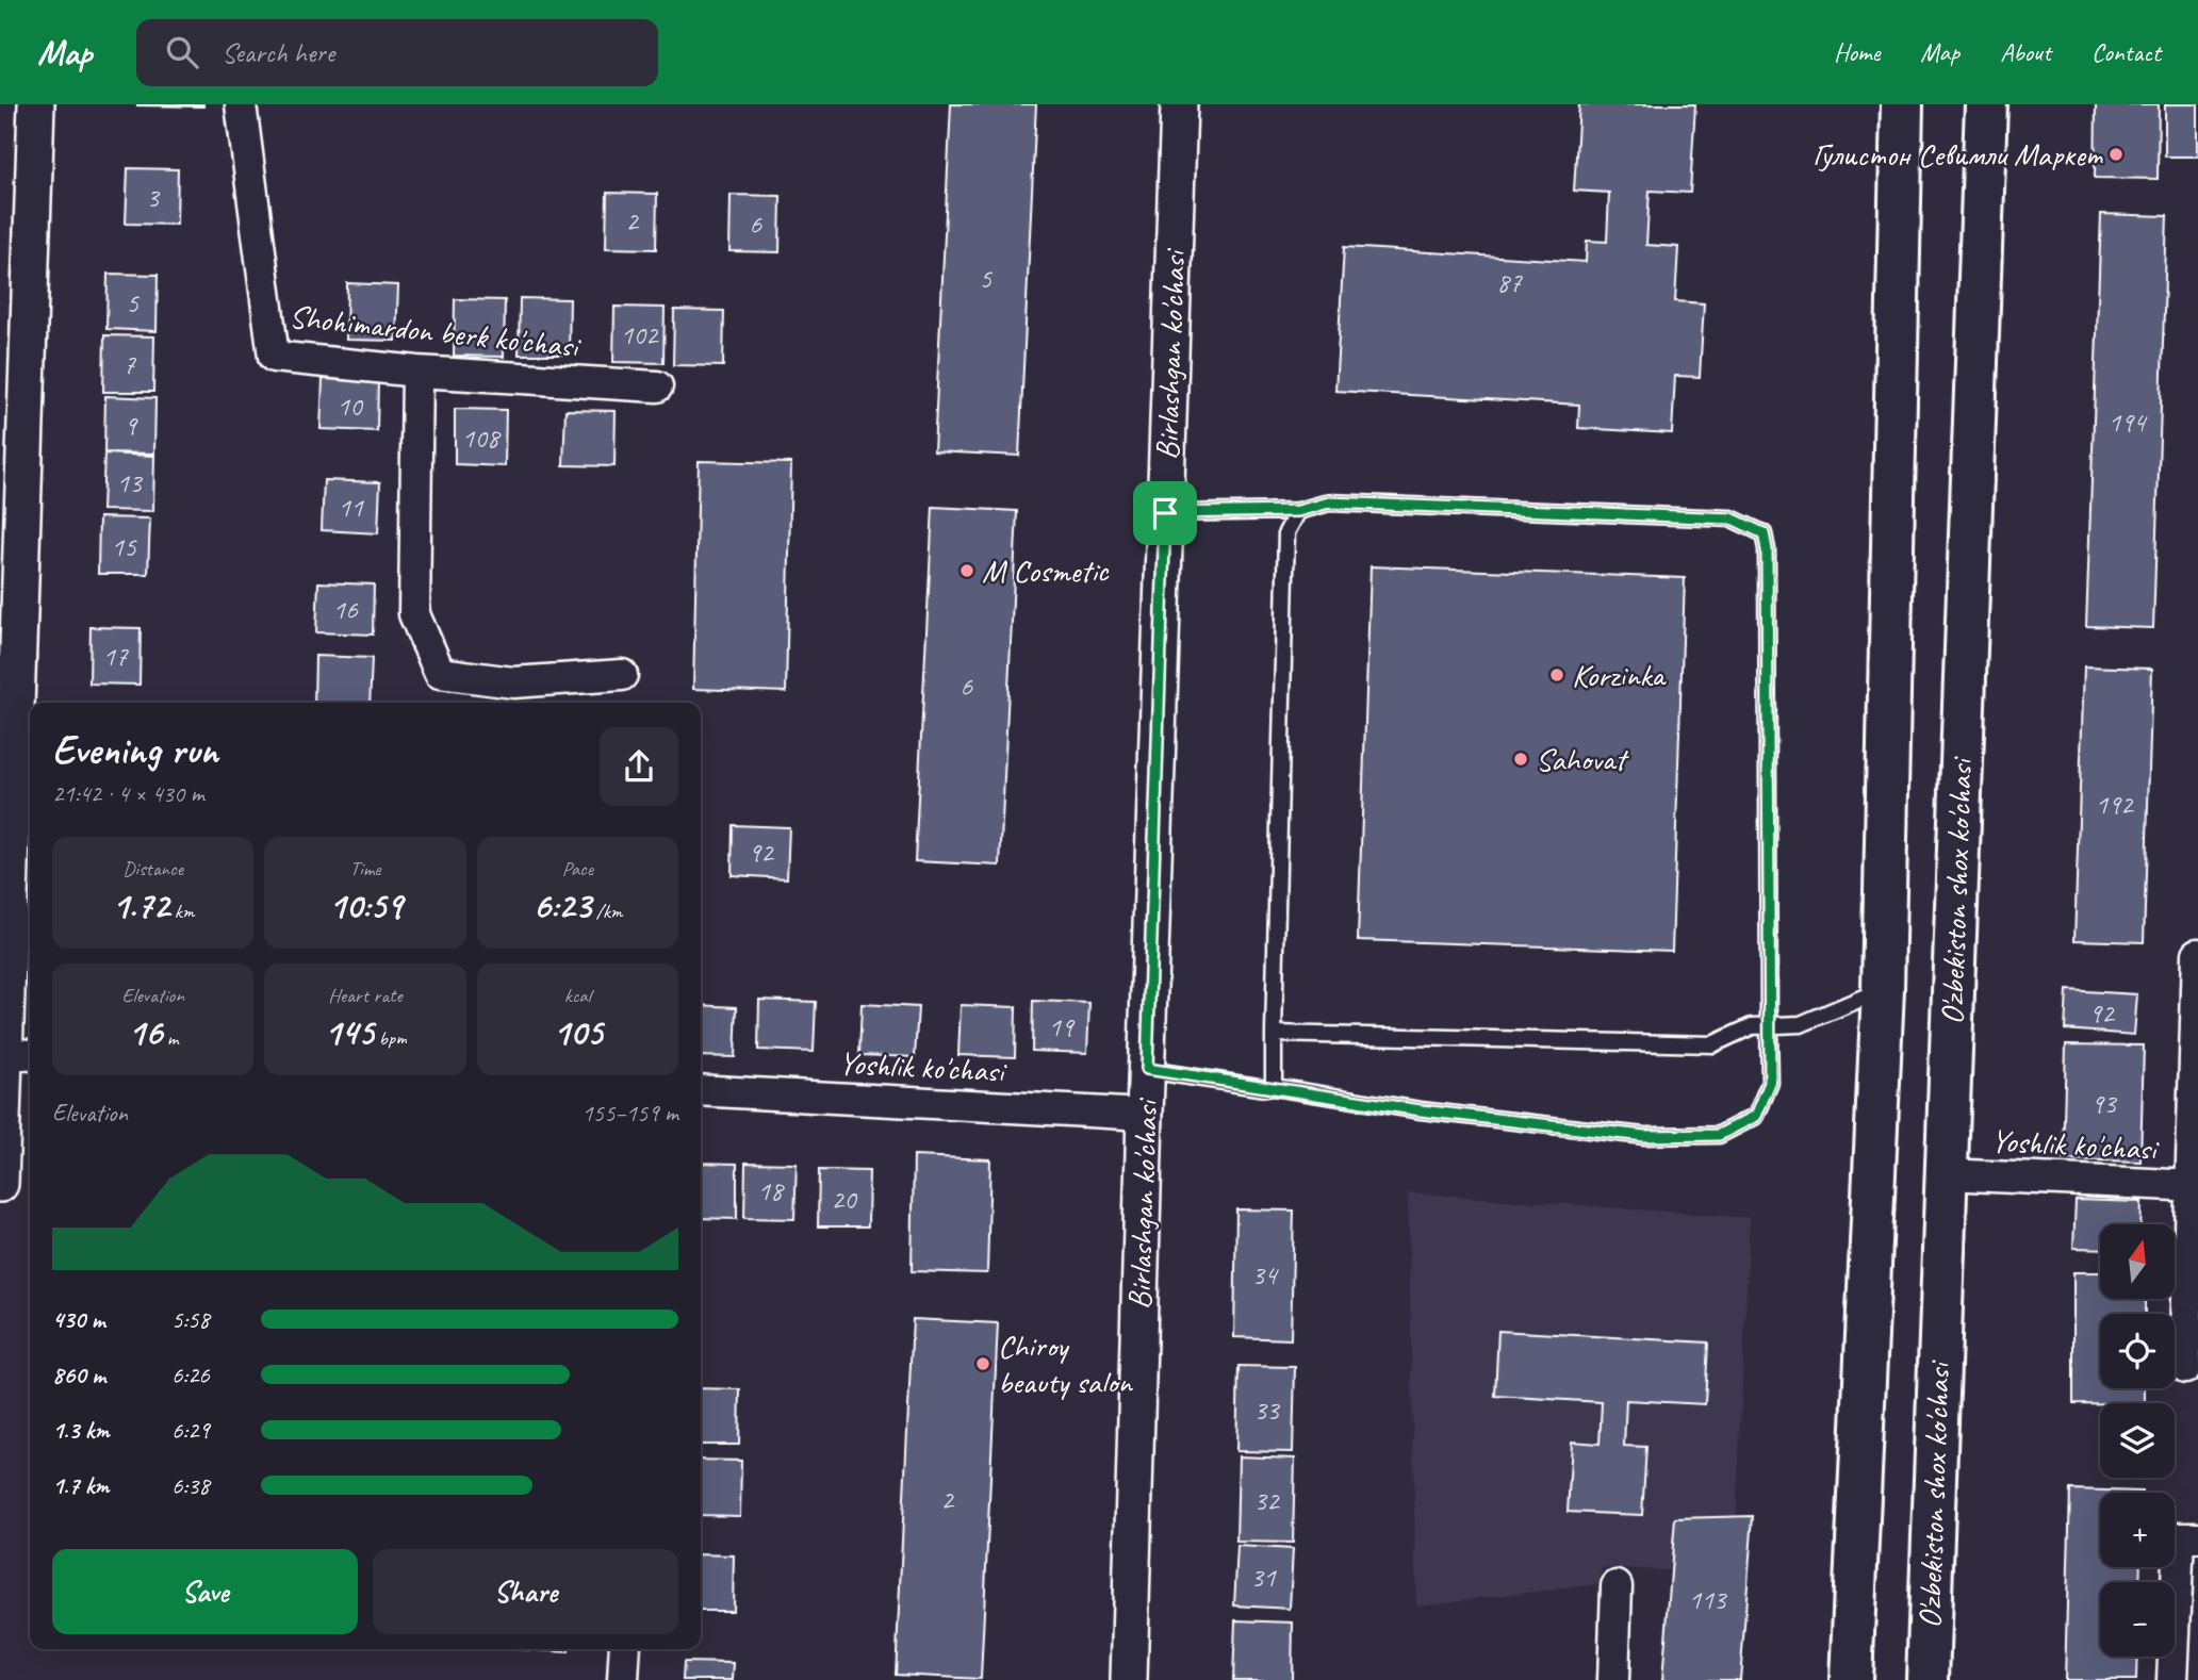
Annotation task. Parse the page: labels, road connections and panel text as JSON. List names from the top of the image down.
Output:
{
  "streets": {
    "main road": ["O'zbekiston shox ko'chasi"],
    "street": ["Shohimardon berk ko'chasi", "Birlashgan ko'chasi", "Yoshlik ko'chasi"]
  },
  "crossings": [
    ["Birlashgan ko'chasi", "Yoshlik ko'chasi"],
    ["O'zbekiston shox ko'chasi", "Yoshlik ko'chasi"]
  ],
  "places": [
    "Гулистон Севимли Маркет",
    "M Cosmetic",
    "Korzinka",
    "Sahovat",
    "Chiroy beauty salon"
  ],
  "house_numbers": [
    "3",
    "2",
    "6",
    "5",
    "87",
    "5",
    "102",
    "7",
    "10",
    "194",
    "9",
    "108",
    "13",
    "11",
    "15",
    "16",
    "17",
    "6",
    "192",
    "92",
    "92",
    "19",
    "93",
    "18",
    "20",
    "34",
    "33",
    "2",
    "32",
    "31",
    "113"
  ],
  "north": "top",
  "page": {
    "header": "Map",
    "search": "Search here",
    "nav": [
      "Home",
      "Map",
      "About",
      "Contact"
    ],
    "heading": ["Evening run", "21:42 · 4 × 430 m"],
    "stats": [
      ["Distance", "1.72 km"],
      ["Time", "10:59"],
      ["Pace", "6:23 /km"],
      ["Elevation", "16 m"],
      ["Heart rate", "145 bpm"],
      ["kcal", "105"]
    ],
    "chart": ["Elevation", "155–159 m"],
    "map_buttons": ["+", "−"],
    "list": [
      {
        "name": "430 m",
        "note": "5:58"
      },
      {
        "name": "860 m",
        "note": "6:26"
      },
      {
        "name": "1.3 km",
        "note": "6:29"
      },
      {
        "name": "1.7 km",
        "note": "6:38"
      }
    ],
    "buttons": ["Save", "Share"]
  }
}
